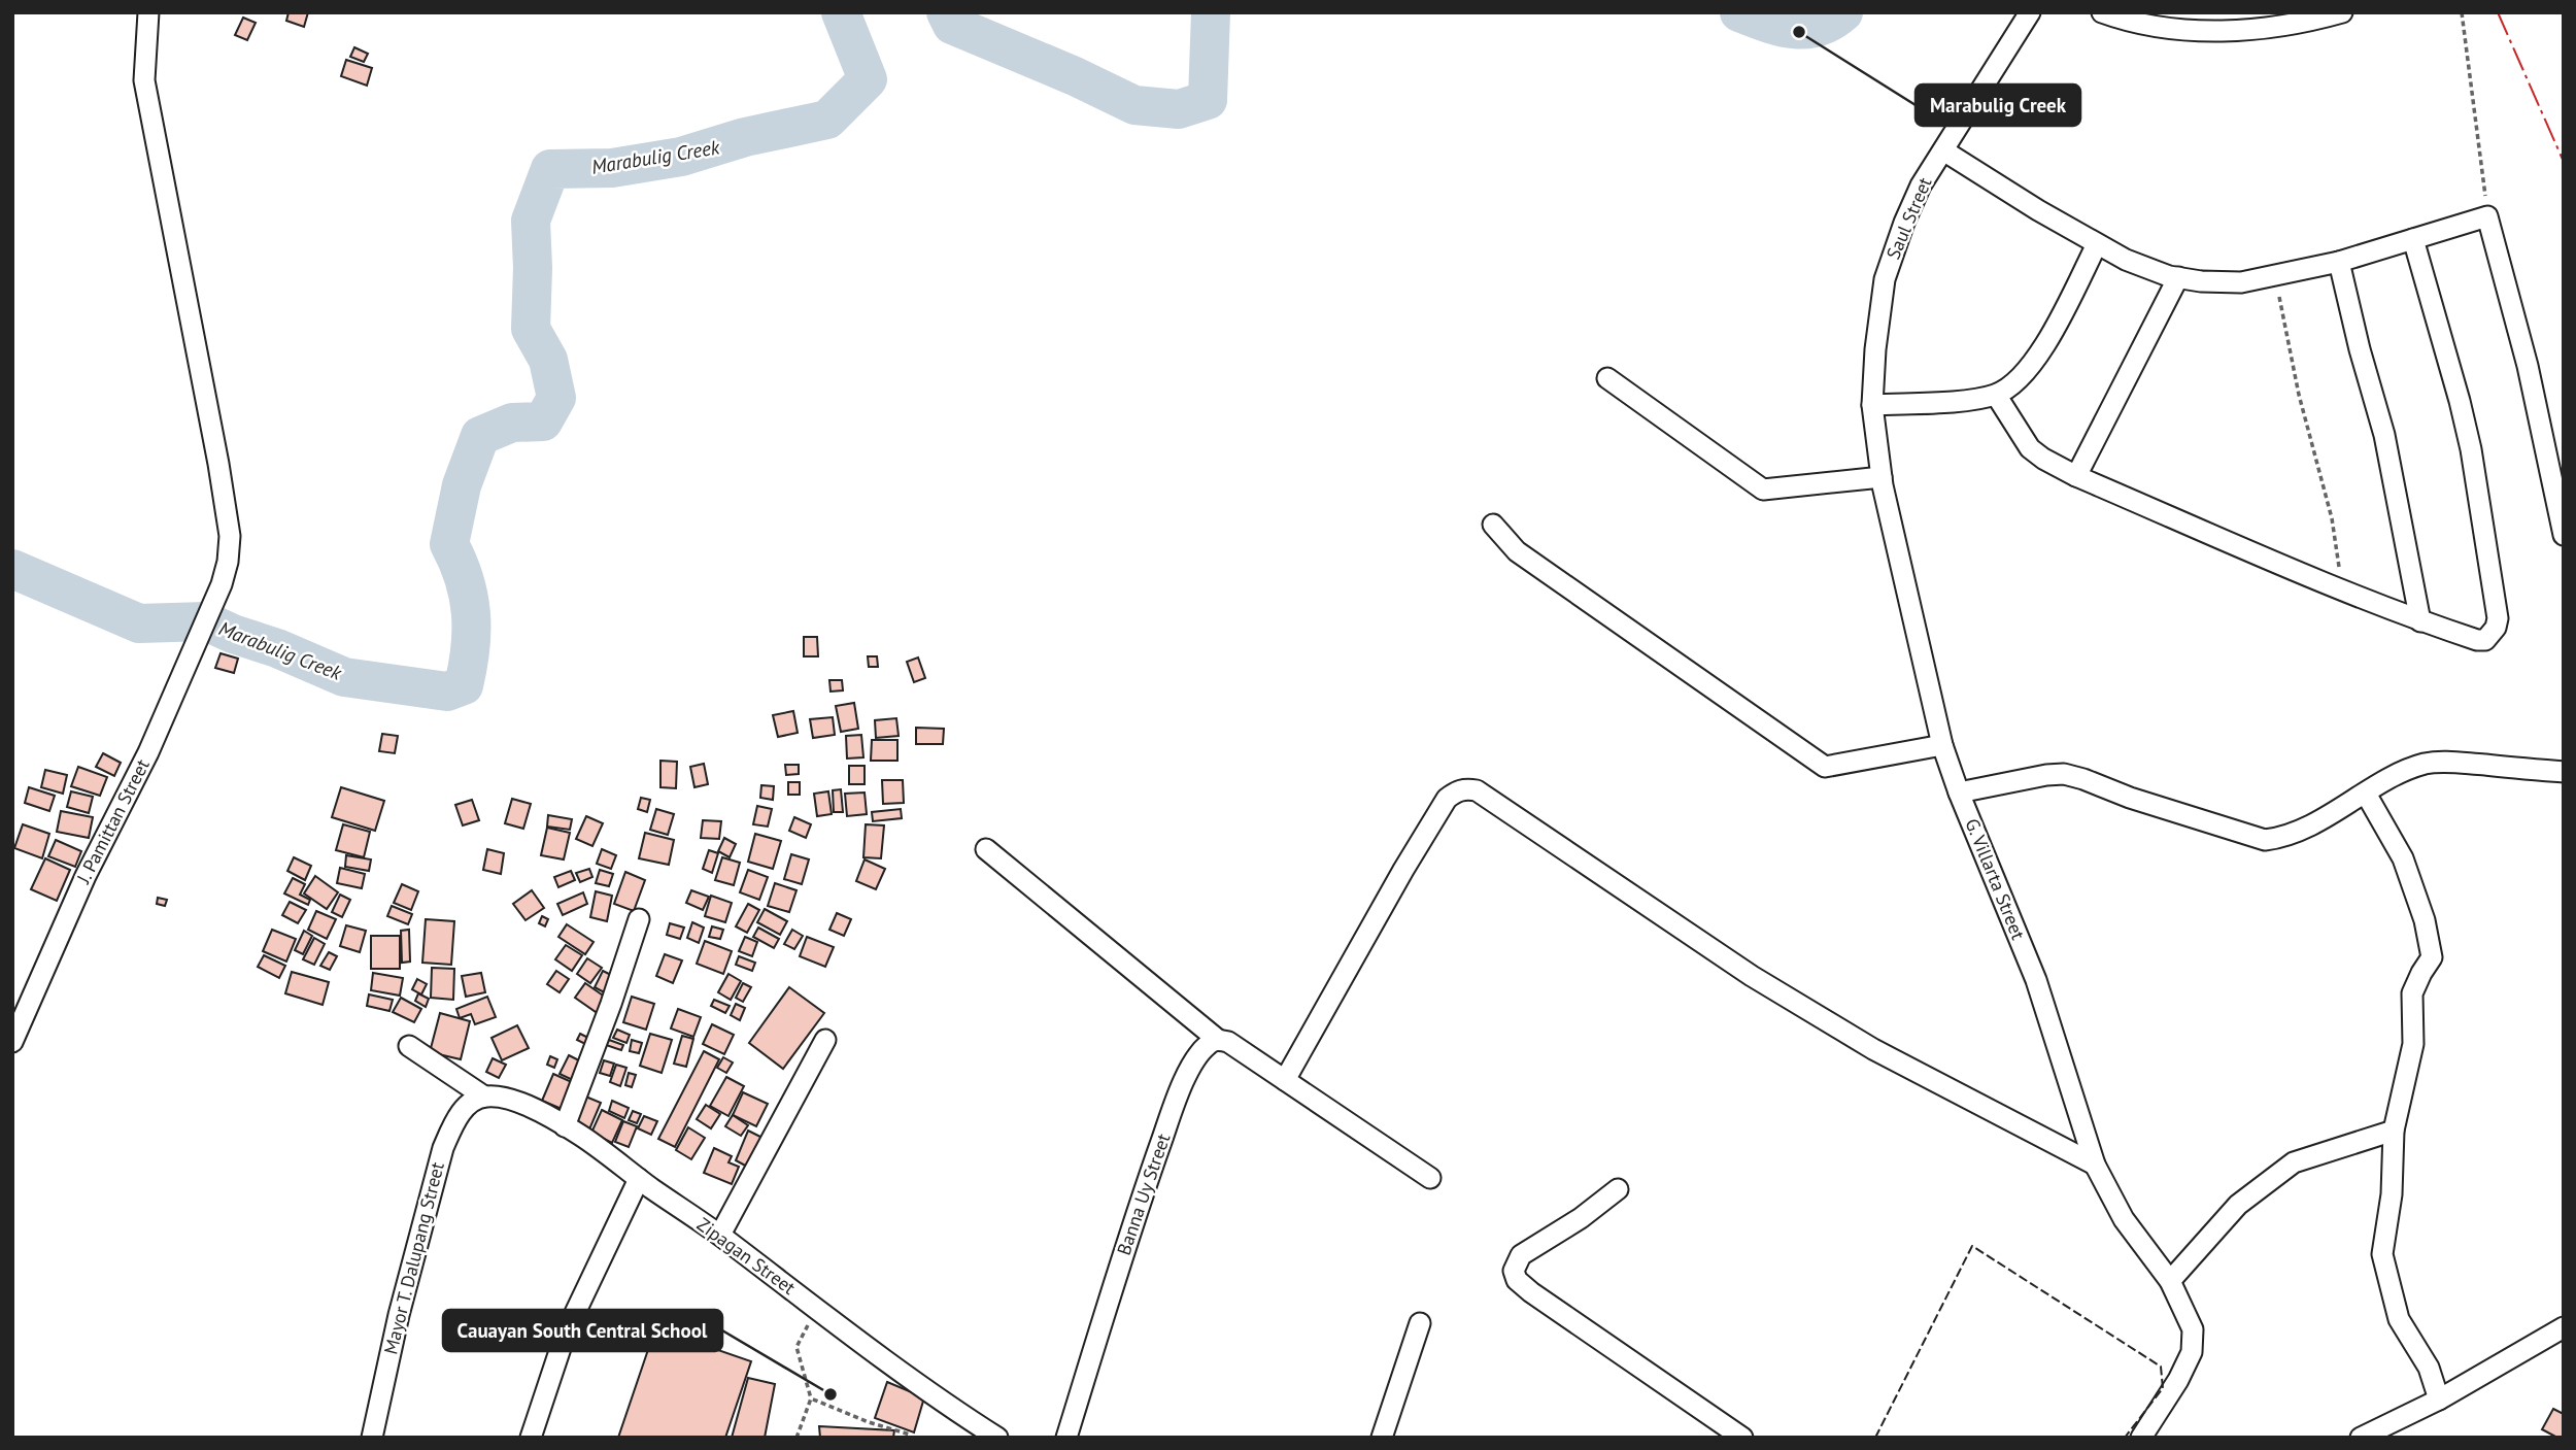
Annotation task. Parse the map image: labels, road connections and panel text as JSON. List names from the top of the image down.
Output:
{
  "streets": {
    "street": [
      "Saul Street",
      "J. Pamittan Street",
      "G. Villarta Street",
      "Banna Uy Street",
      "Zipagan Street",
      "Mayor T. Dalupang Street"
    ]
  },
  "crossings": [
    ["Saul Street", "G. Villarta Street"],
    ["Zipagan Street", "Mayor T. Dalupang Street"]
  ],
  "water": ["Marabulig Creek"],
  "places": ["Marabulig Creek", "Cauayan South Central School"]
}
